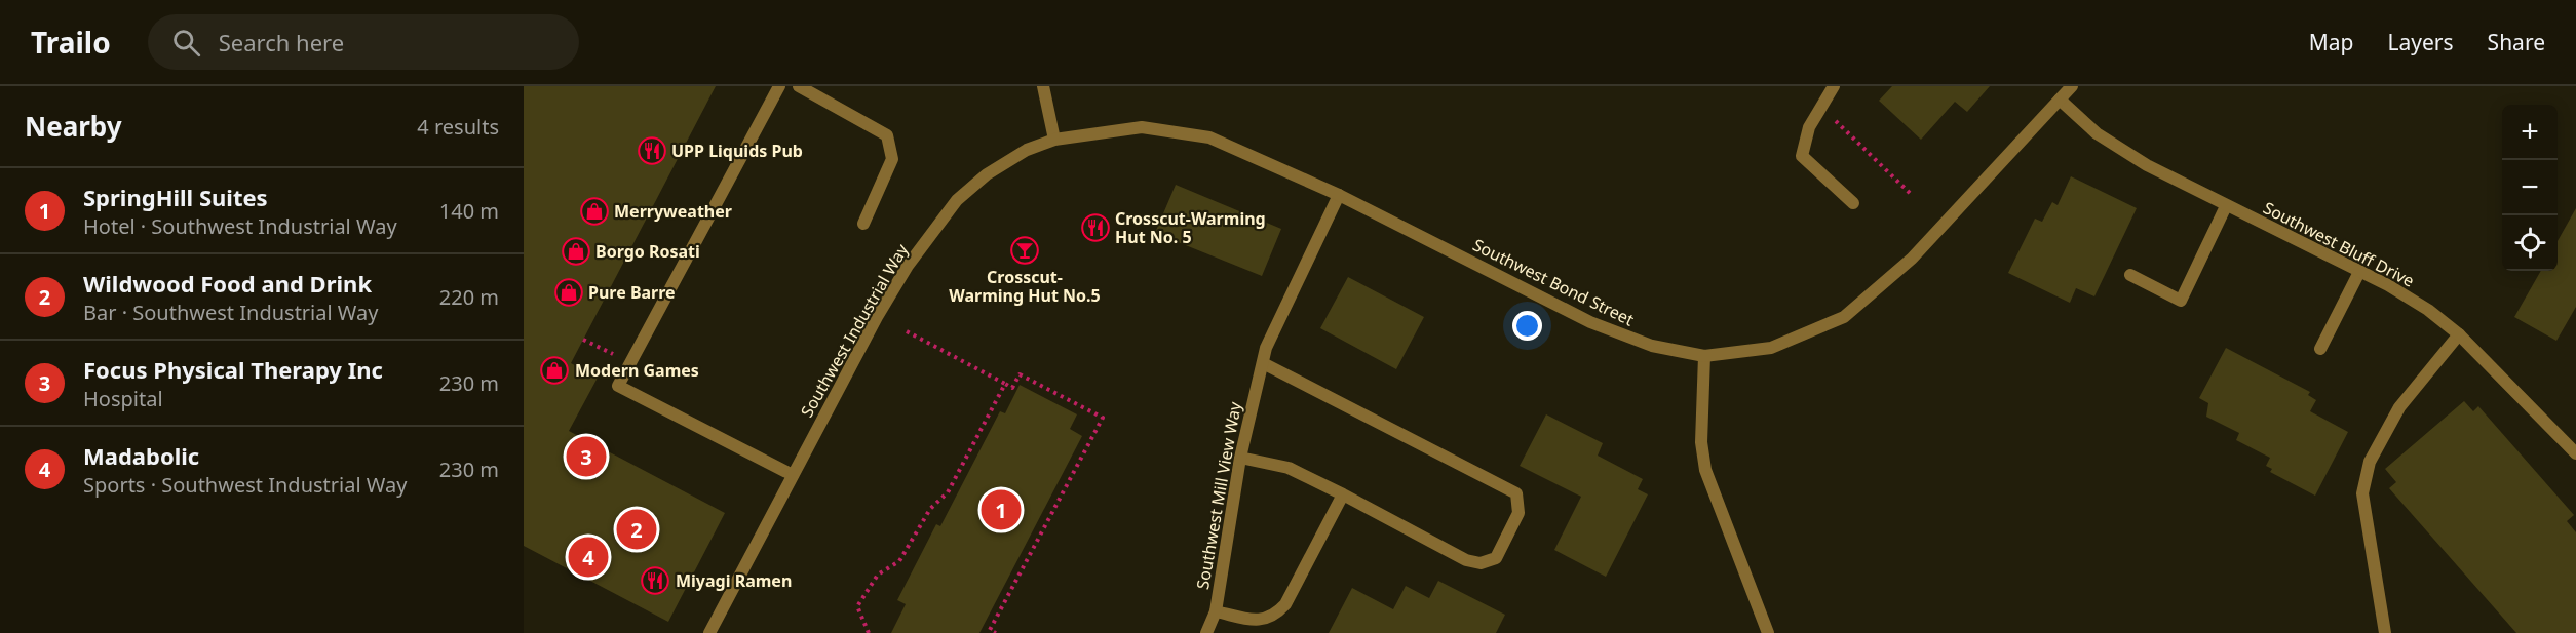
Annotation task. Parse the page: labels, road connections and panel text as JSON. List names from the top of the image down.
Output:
{
  "streets": {
    "street": [
      "Southwest Bluff Drive",
      "Southwest Bond Street",
      "Southwest Industrial Way",
      "Southwest Mill View Way"
    ]
  },
  "crossings": [
    ["Southwest Bluff Drive", "Southwest Bond Street"],
    ["Southwest Bond Street", "Southwest Industrial Way"],
    ["Southwest Bond Street", "Southwest Mill View Way"]
  ],
  "places": {
    "restaurant": ["UPP Liquids Pub", "Crosscut-Warming Hut No. 5", "Miyagi Ramen"],
    "shop": [
      "Merryweather",
      "Borgo Rosati",
      "Pure Barre",
      "Modern Games"
    ],
    "bar": ["Crosscut- Warming Hut No.5"]
  },
  "page": {
    "header": "Trailo",
    "search": "Search here",
    "nav": ["Map", "Layers", "Share"],
    "heading": ["Nearby", "4 results"],
    "map_buttons": ["+", "−"],
    "list": [
      {
        "mark": "1",
        "name": "SpringHill Suites",
        "note": "Hotel · Southwest Industrial Way",
        "value": "140 m"
      },
      {
        "mark": "2",
        "name": "Wildwood Food and Drink",
        "note": "Bar · Southwest Industrial Way",
        "value": "220 m"
      },
      {
        "mark": "3",
        "name": "Focus Physical Therapy Inc",
        "note": "Hospital",
        "value": "230 m"
      },
      {
        "mark": "4",
        "name": "Madabolic",
        "note": "Sports · Southwest Industrial Way",
        "value": "230 m"
      }
    ],
    "pins": [
      "3",
      "1",
      "2",
      "4"
    ]
  }
}
